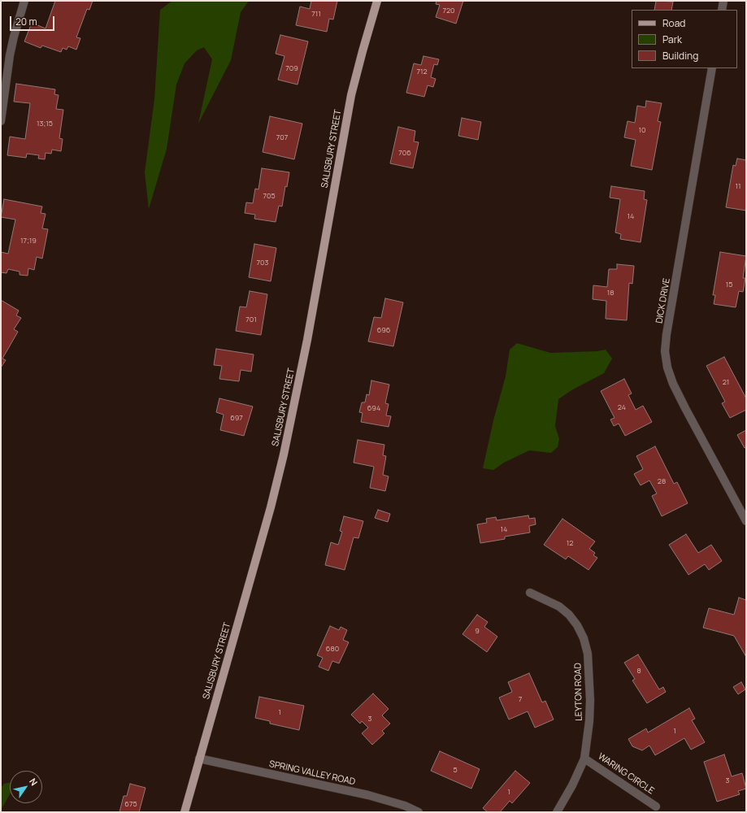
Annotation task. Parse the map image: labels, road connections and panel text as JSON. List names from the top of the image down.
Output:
{
  "streets": {
    "main road": ["SALISBURY STREET"],
    "street": [
      "DICK DRIVE",
      "LEYTON ROAD",
      "SPRING VALLEY ROAD",
      "WARING CIRCLE"
    ]
  },
  "crossings": [
    ["SALISBURY STREET", "SPRING VALLEY ROAD"],
    ["LEYTON ROAD", "WARING CIRCLE"]
  ],
  "house_numbers": [
    "720",
    "711",
    "709",
    "712",
    "13;15",
    "10",
    "707",
    "706",
    "11",
    "705",
    "14",
    "17;19",
    "703",
    "15",
    "18",
    "701",
    "696",
    "21",
    "24",
    "694",
    "697",
    "28",
    "14",
    "12",
    "9",
    "680",
    "8",
    "7",
    "1",
    "3",
    "1",
    "5",
    "3",
    "1",
    "675"
  ],
  "legend": ["Road", "Park", "Building"],
  "scale_bar": "20 m",
  "north": "top right"
}
